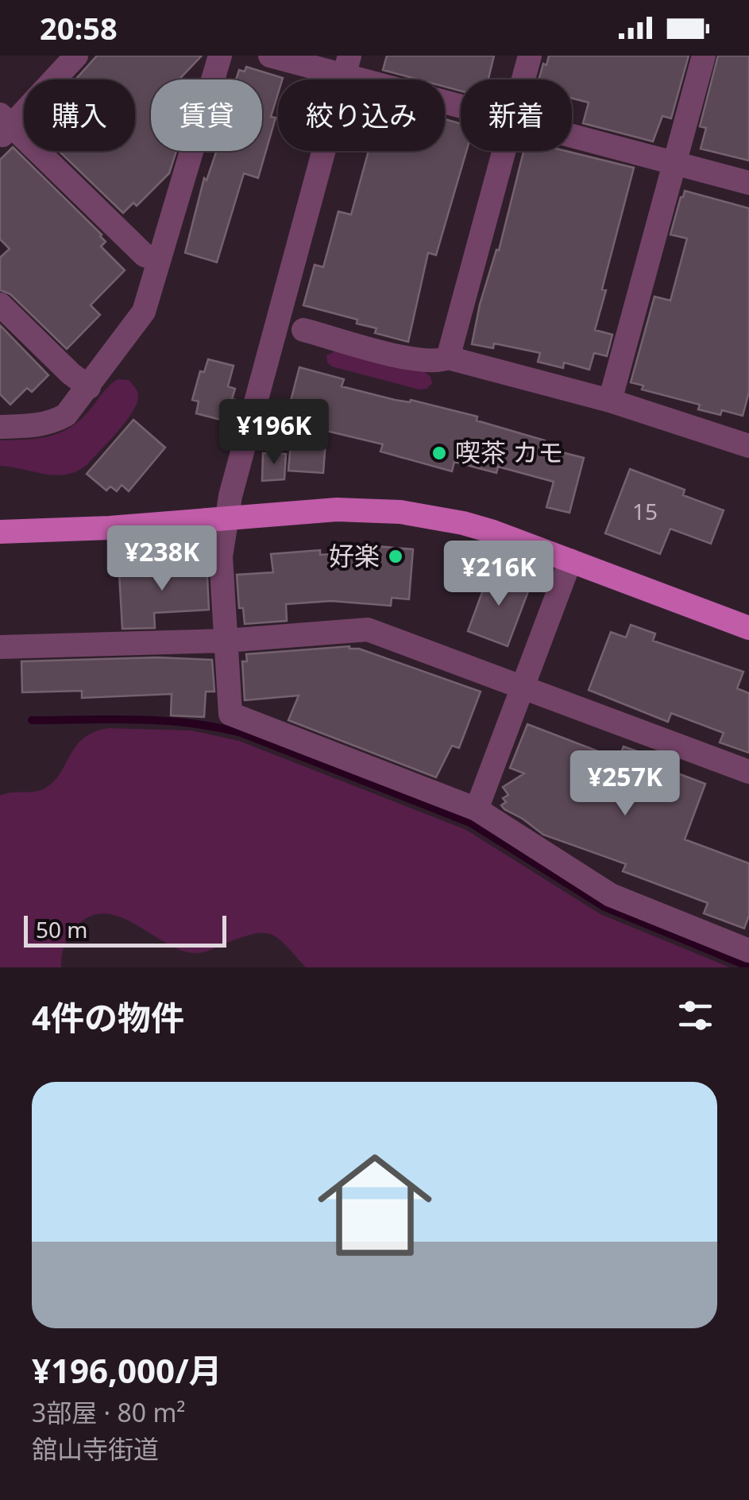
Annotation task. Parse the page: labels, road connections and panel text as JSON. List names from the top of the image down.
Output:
{
  "places": ["喫茶 カモ", "好楽"],
  "house_numbers": ["15"],
  "scale_bar": "50 m",
  "page": {
    "status": "20:58",
    "chip": [
      "購入",
      "賃貸",
      "絞り込み",
      "新着"
    ],
    "price": [
      "¥196K",
      "¥238K",
      "¥216K",
      "¥257K"
    ],
    "scale": "50 m",
    "heading": "4件の物件",
    "list": [
      {
        "name": "¥196,000/月",
        "note": "3部屋 · 80 m² · 舘山寺街道"
      }
    ]
  }
}
